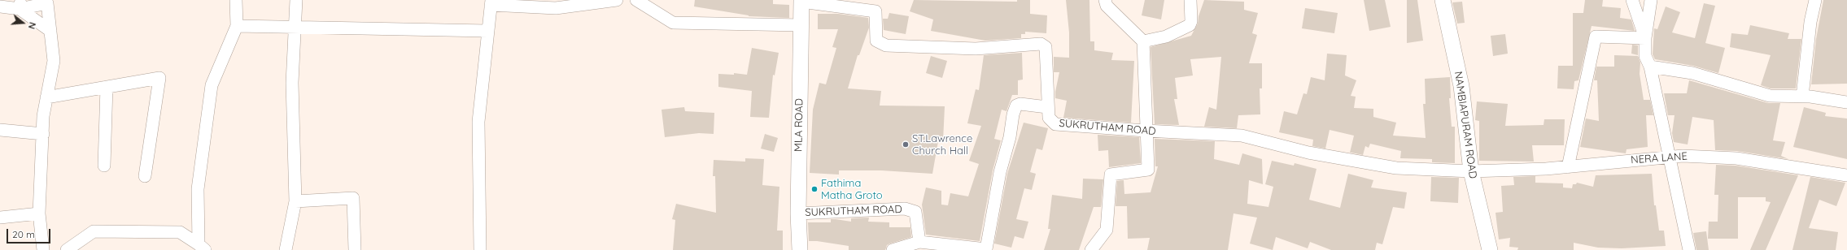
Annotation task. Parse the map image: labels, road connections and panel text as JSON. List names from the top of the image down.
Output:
{
  "streets": {
    "street": [
      "MLA ROAD",
      "NAMBIAPURAM ROAD",
      "SUKRUTHAM ROAD",
      "NERA LANE"
    ]
  },
  "crossings": [
    ["MLA ROAD", "SUKRUTHAM ROAD"],
    ["NAMBIAPURAM ROAD", "SUKRUTHAM ROAD"],
    ["NAMBIAPURAM ROAD", "NERA LANE"],
    ["SUKRUTHAM ROAD", "NERA LANE"]
  ],
  "places": ["ST.Lawrence Church Hall", "Fathima Matha Groto"],
  "scale_bar": "20 m",
  "north": "right"
}
